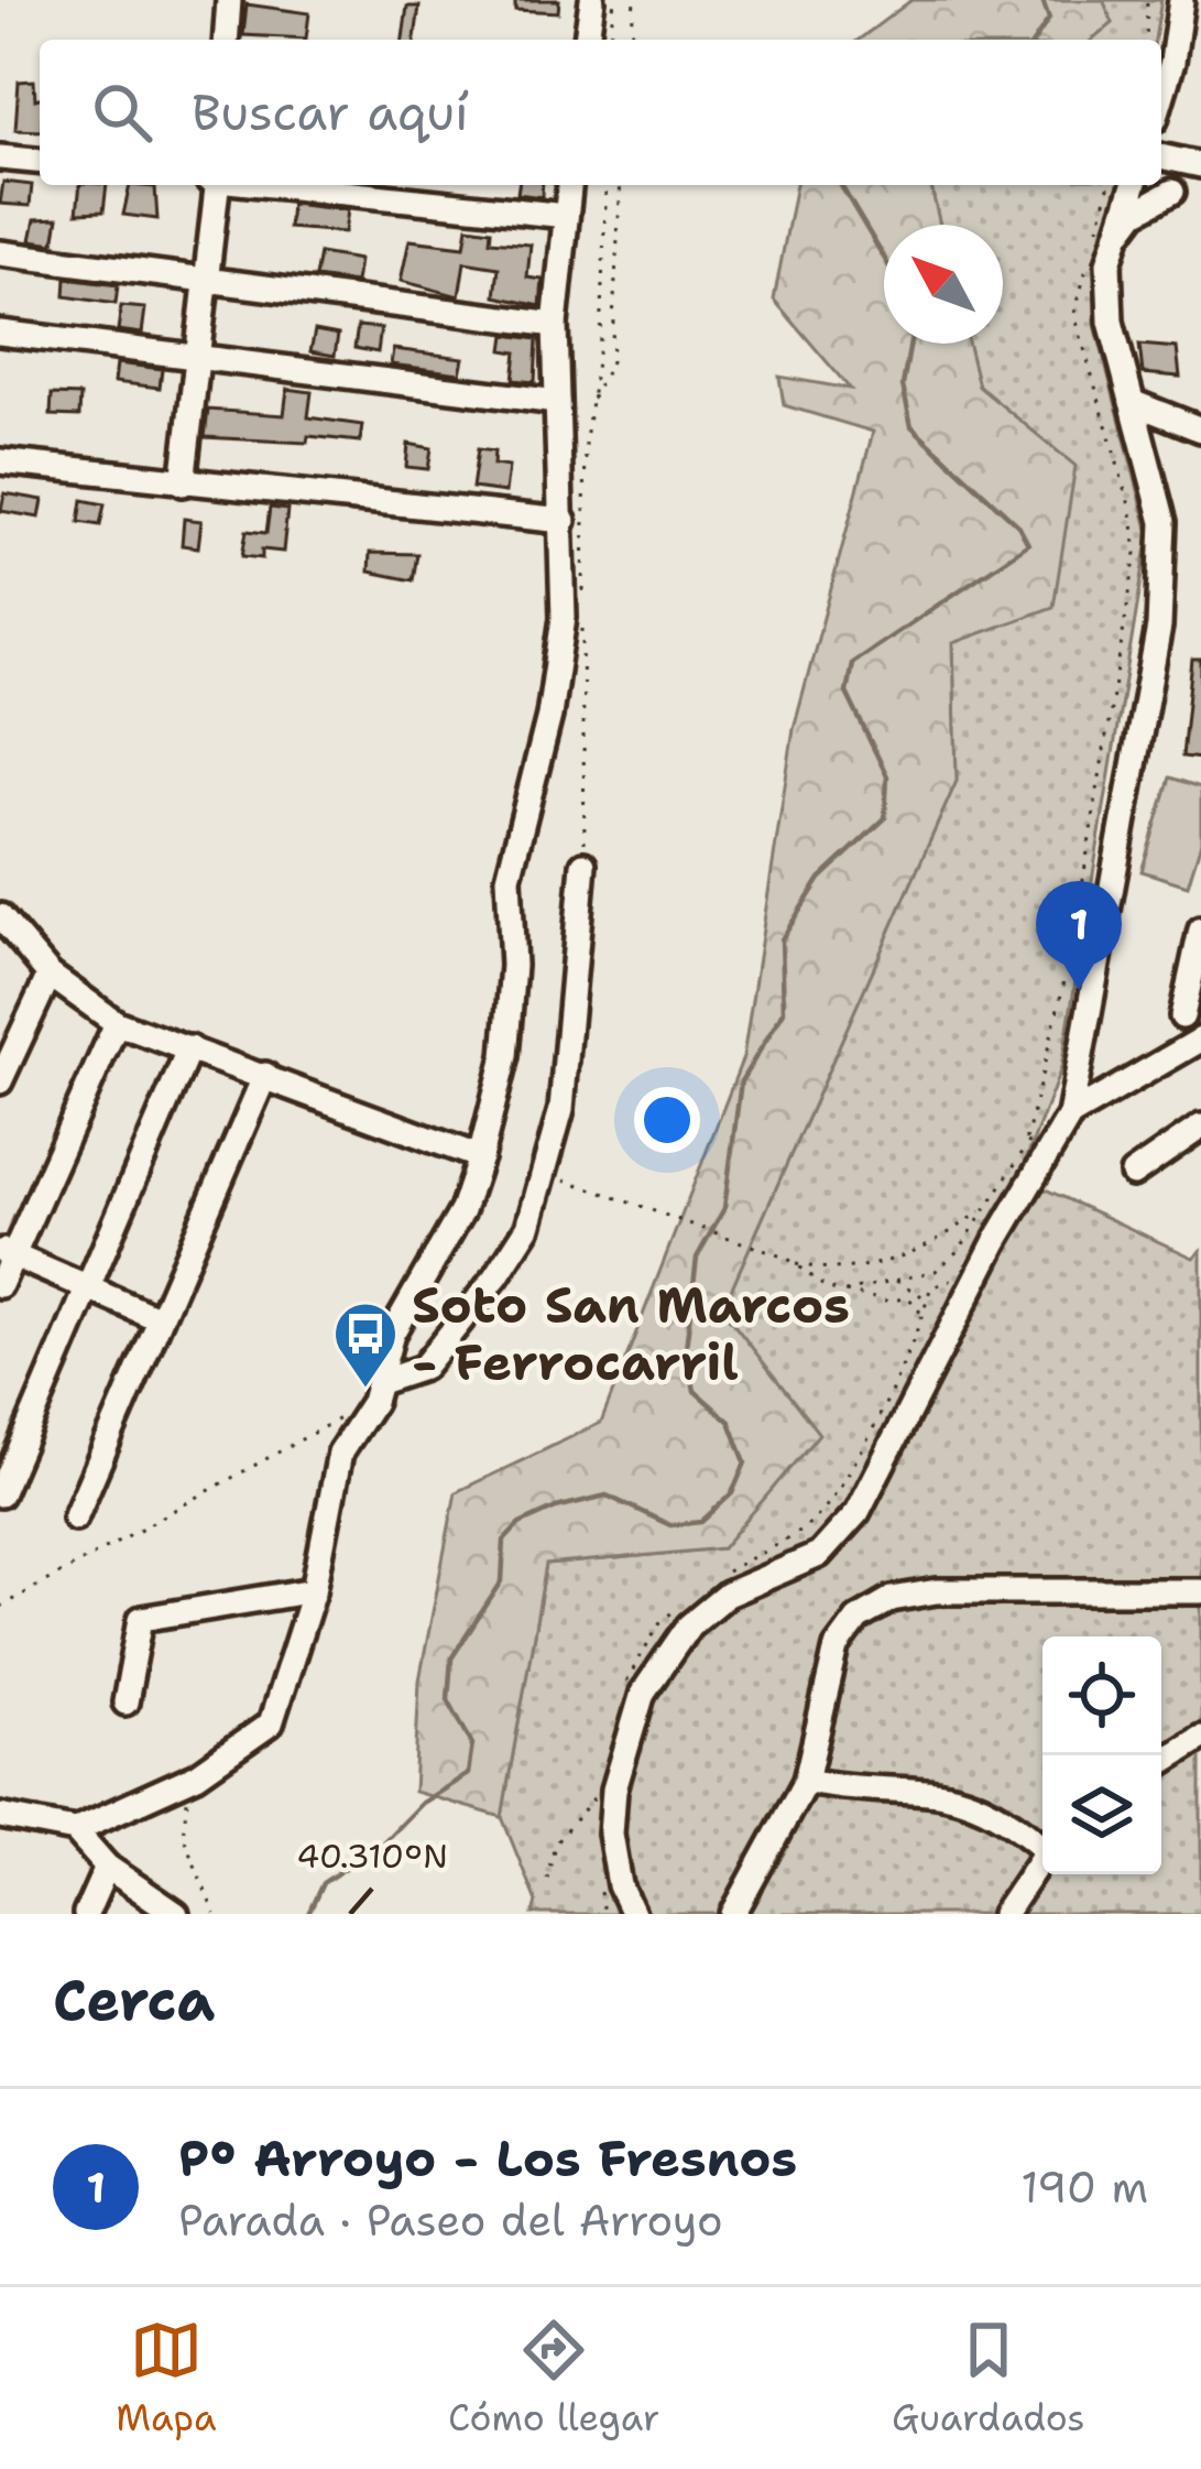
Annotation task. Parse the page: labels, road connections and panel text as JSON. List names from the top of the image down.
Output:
{
  "places": {
    "bus stop": ["Soto San Marcos - Ferrocarril"]
  },
  "north": "top left",
  "page": {
    "search": "Buscar aquí",
    "pins": "1",
    "heading": "Cerca",
    "list": [
      {
        "mark": "1",
        "name": "Pº Arroyo - Los Fresnos",
        "note": "Parada · Paseo del Arroyo",
        "value": "190 m"
      }
    ],
    "nav": ["Mapa", "Cómo llegar", "Guardados"]
  },
  "coordinates": ["40.310°N"]
}
